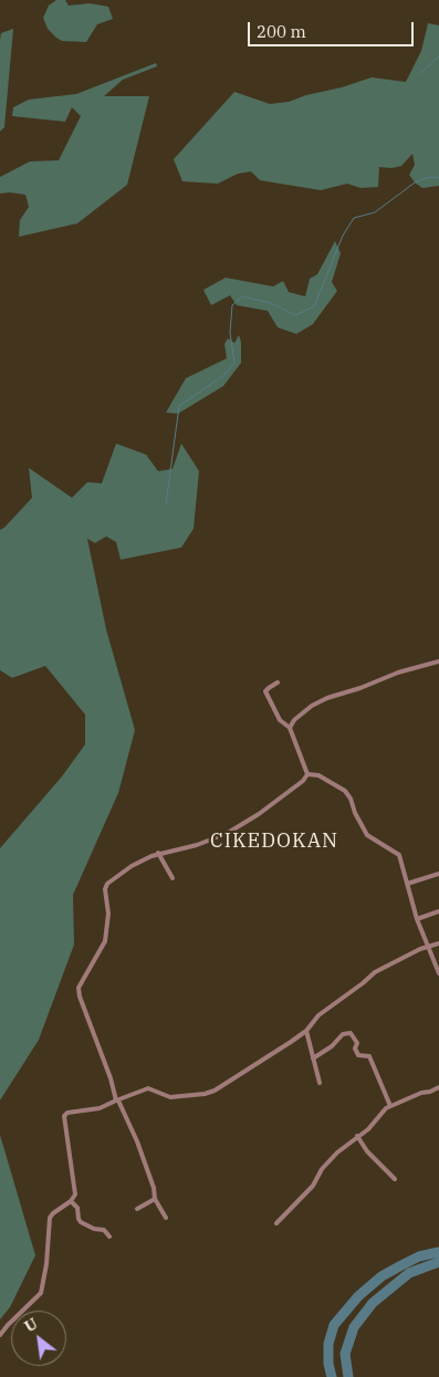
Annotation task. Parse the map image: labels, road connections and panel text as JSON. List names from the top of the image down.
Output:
{
  "districts": ["CIKEDOKAN"],
  "scale_bar": "200 m",
  "north": "top left"
}
